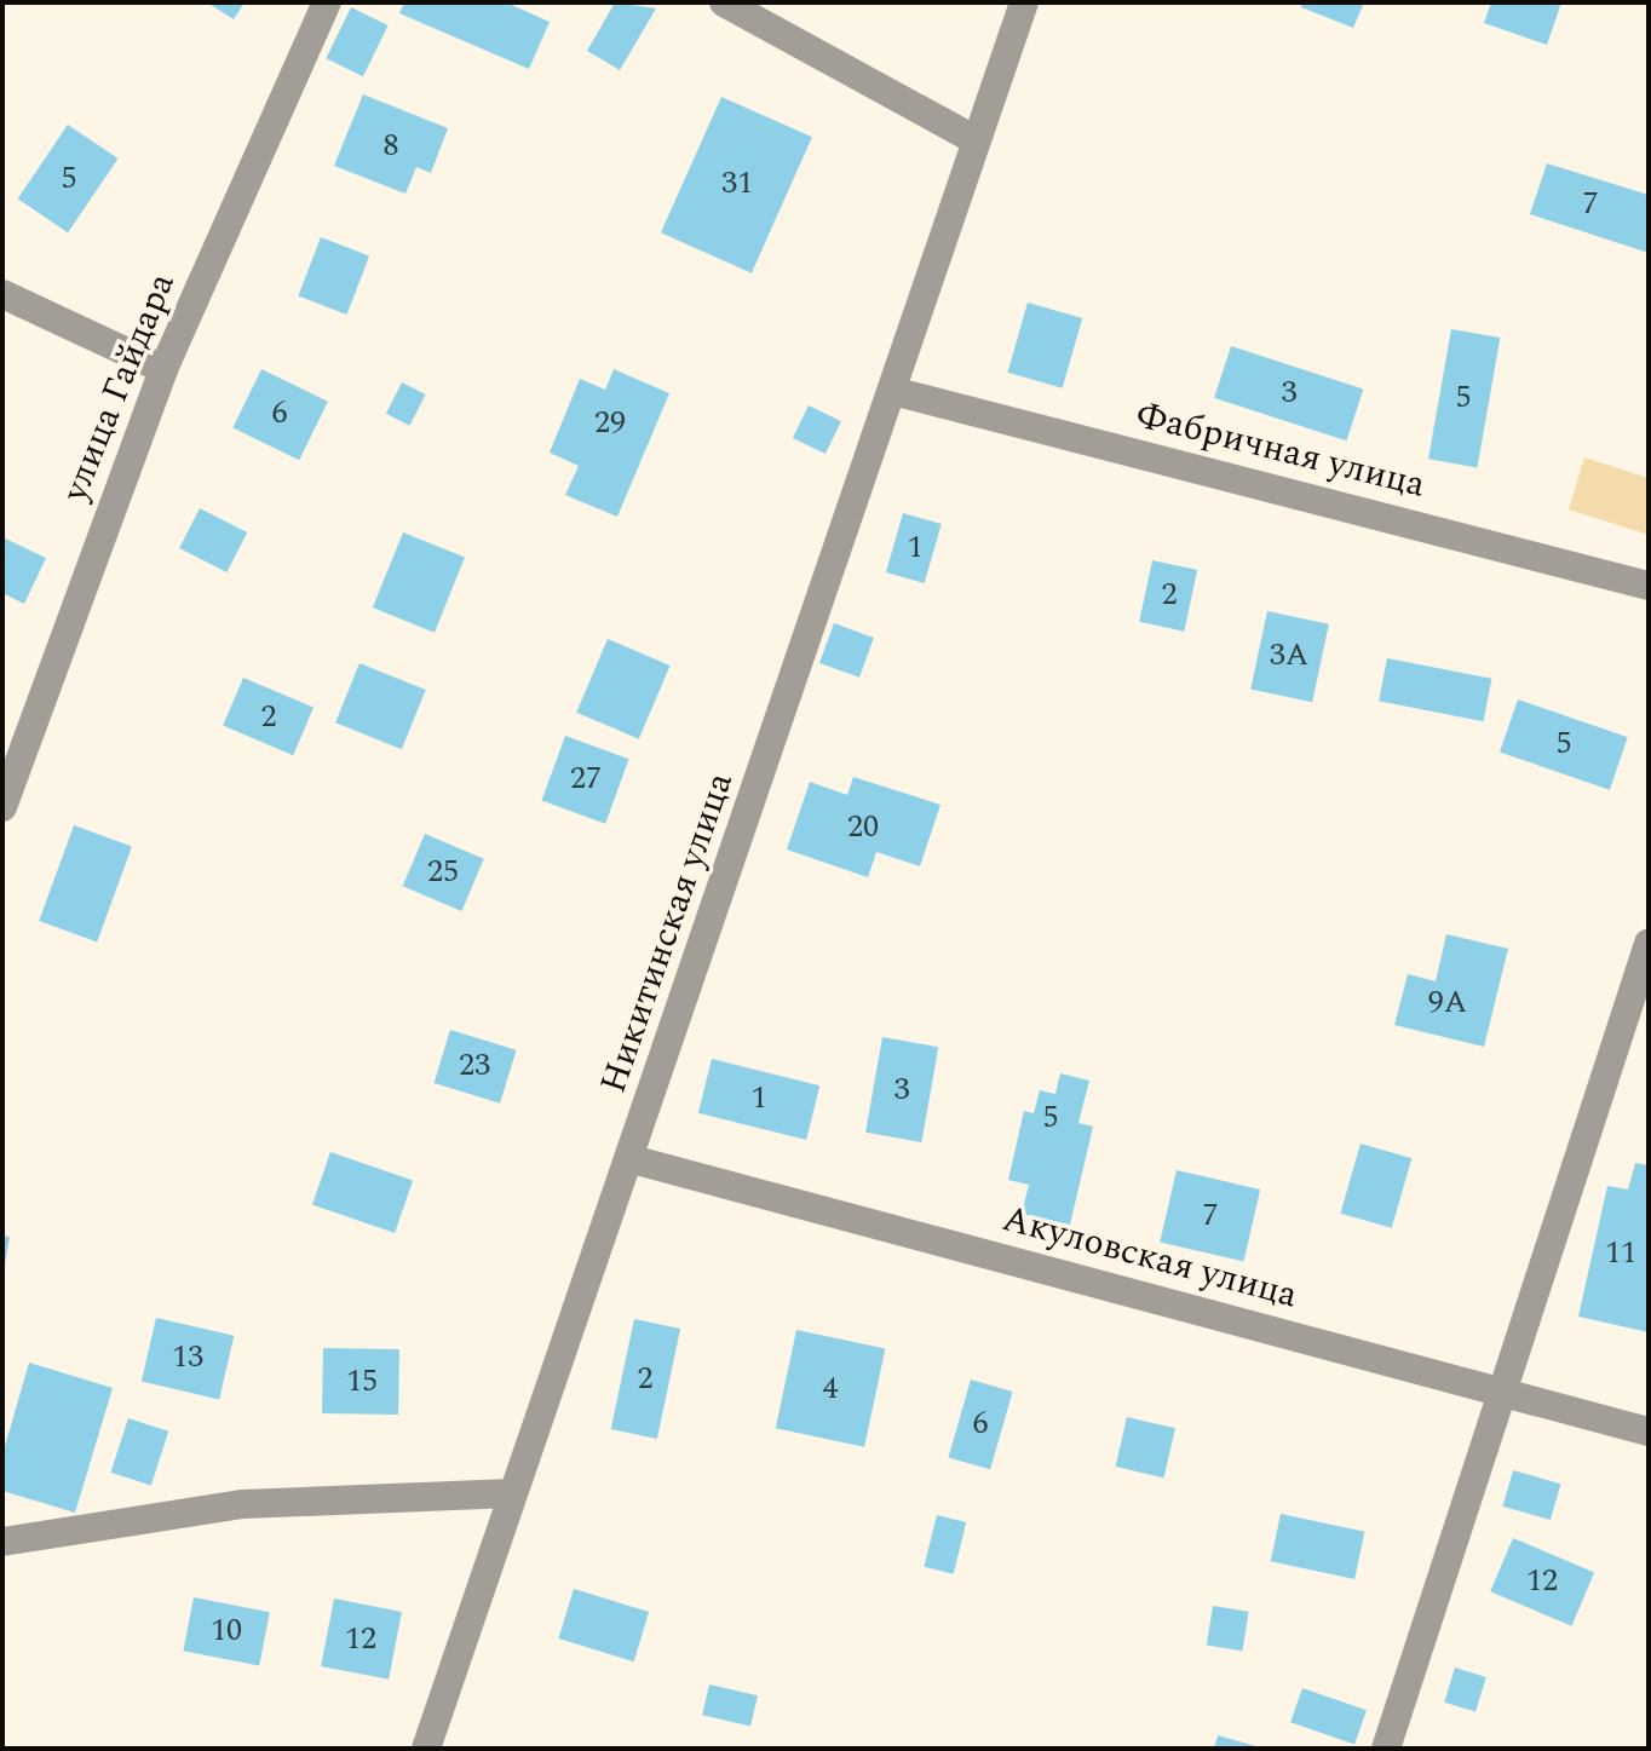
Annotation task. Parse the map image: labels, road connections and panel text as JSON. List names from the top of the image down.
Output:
{
  "streets": {
    "street": [
      "улица Гайдара",
      "Фабричная улица",
      "Никитинская улица",
      "Акуловская улица"
    ]
  },
  "crossings": [
    ["Фабричная улица", "Никитинская улица"],
    ["Никитинская улица", "Акуловская улица"]
  ],
  "house_numbers": [
    "8",
    "5",
    "31",
    "7",
    "3",
    "5",
    "6",
    "29",
    "1",
    "2",
    "3А",
    "2",
    "5",
    "27",
    "20",
    "25",
    "9А",
    "23",
    "3",
    "1",
    "5",
    "7",
    "11",
    "13",
    "2",
    "15",
    "4",
    "6",
    "12",
    "10",
    "12"
  ]
}
